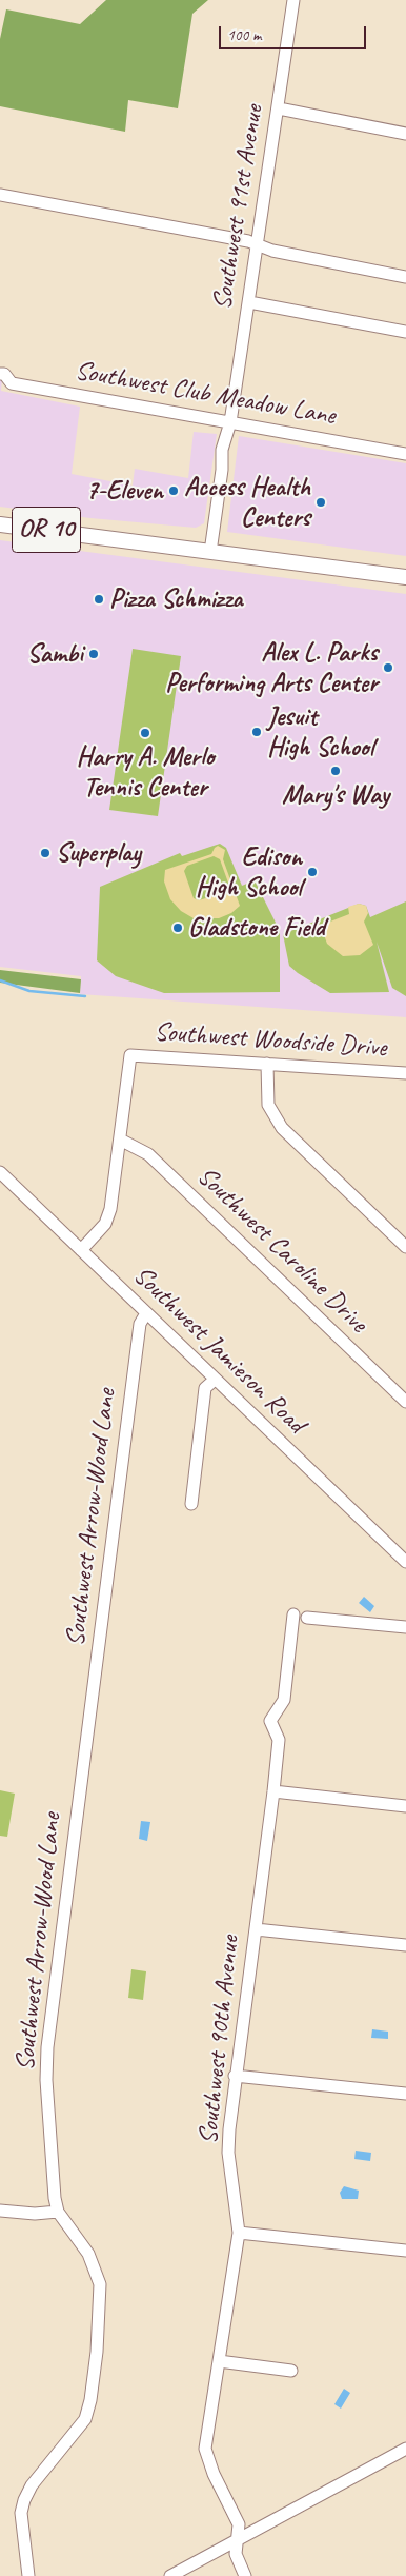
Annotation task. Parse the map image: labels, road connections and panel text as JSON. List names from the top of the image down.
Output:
{
  "streets": {
    "main road": ["OR 10"],
    "street": [
      "Southwest 91st Avenue",
      "Southwest Club Meadow Lane",
      "Southwest Woodside Drive",
      "Southwest Caroline Drive",
      "Southwest Jamieson Road",
      "Southwest Arrow-Wood Lane",
      "Southwest 90th Avenue"
    ]
  },
  "crossings": [
    ["Southwest 91st Avenue", "Southwest Club Meadow Lane"],
    ["Southwest 91st Avenue", "OR 10"],
    ["Southwest Woodside Drive", "Southwest Caroline Drive"],
    ["Southwest Jamieson Road", "Southwest Arrow-Wood Lane"]
  ],
  "places": [
    "7-Eleven",
    "Access Health Centers",
    "Pizza Schmizza",
    "Sambi",
    "Alex L. Parks Performing Arts Center",
    "Jesuit High School",
    "Harry A. Merlo Tennis Center",
    "Mary's Way",
    "Superplay",
    "Edison High School",
    "Gladstone Field"
  ],
  "scale_bar": "100 m"
}
